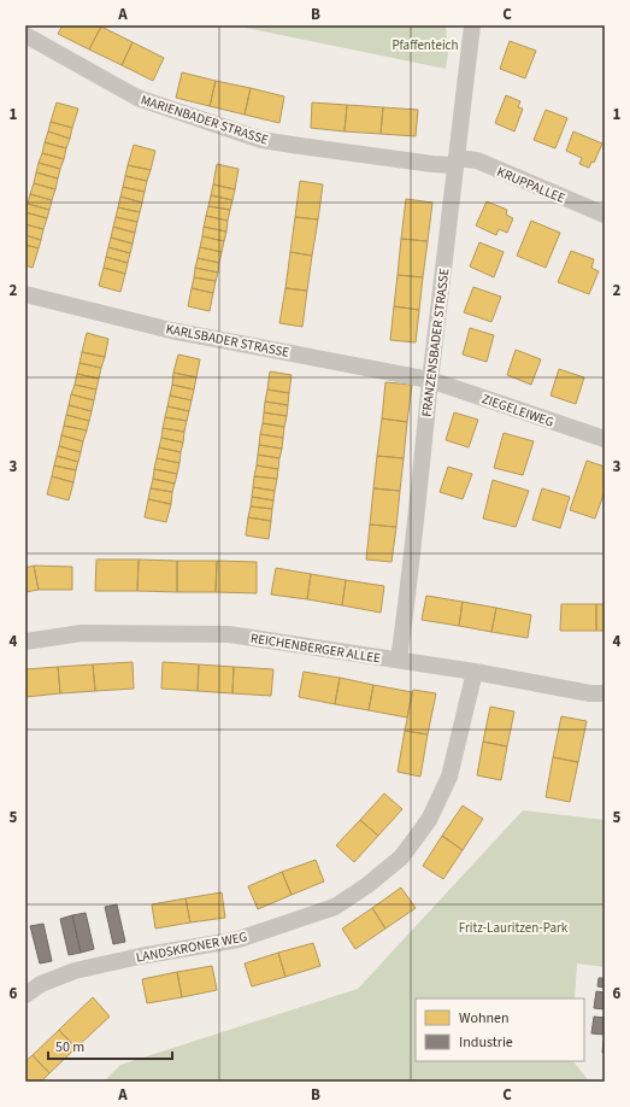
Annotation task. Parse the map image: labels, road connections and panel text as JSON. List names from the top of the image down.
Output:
{
  "streets": {
    "street": [
      "MARIENBADER STRASSE",
      "KRUPPALLEE",
      "KARLSBADER STRASSE",
      "FRANZENSBADER STRASSE",
      "ZIEGELEIWEG",
      "REICHENBERGER ALLEE",
      "LANDSKRONER WEG"
    ]
  },
  "crossings": [
    ["MARIENBADER STRASSE", "KRUPPALLEE"],
    ["MARIENBADER STRASSE", "FRANZENSBADER STRASSE"],
    ["KRUPPALLEE", "FRANZENSBADER STRASSE"],
    ["KARLSBADER STRASSE", "FRANZENSBADER STRASSE"],
    ["KARLSBADER STRASSE", "ZIEGELEIWEG"],
    ["FRANZENSBADER STRASSE", "ZIEGELEIWEG"],
    ["FRANZENSBADER STRASSE", "REICHENBERGER ALLEE"],
    ["REICHENBERGER ALLEE", "LANDSKRONER WEG"]
  ],
  "parks": ["Pfaffenteich", "Fritz-Lauritzen-Park"],
  "legend": ["Wohnen", "Industrie"],
  "scale_bar": "50 m",
  "grid": {
    "columns": ["A", "B", "C"],
    "rows": [
      "1",
      "2",
      "3",
      "4",
      "5",
      "6"
    ]
  }
}
